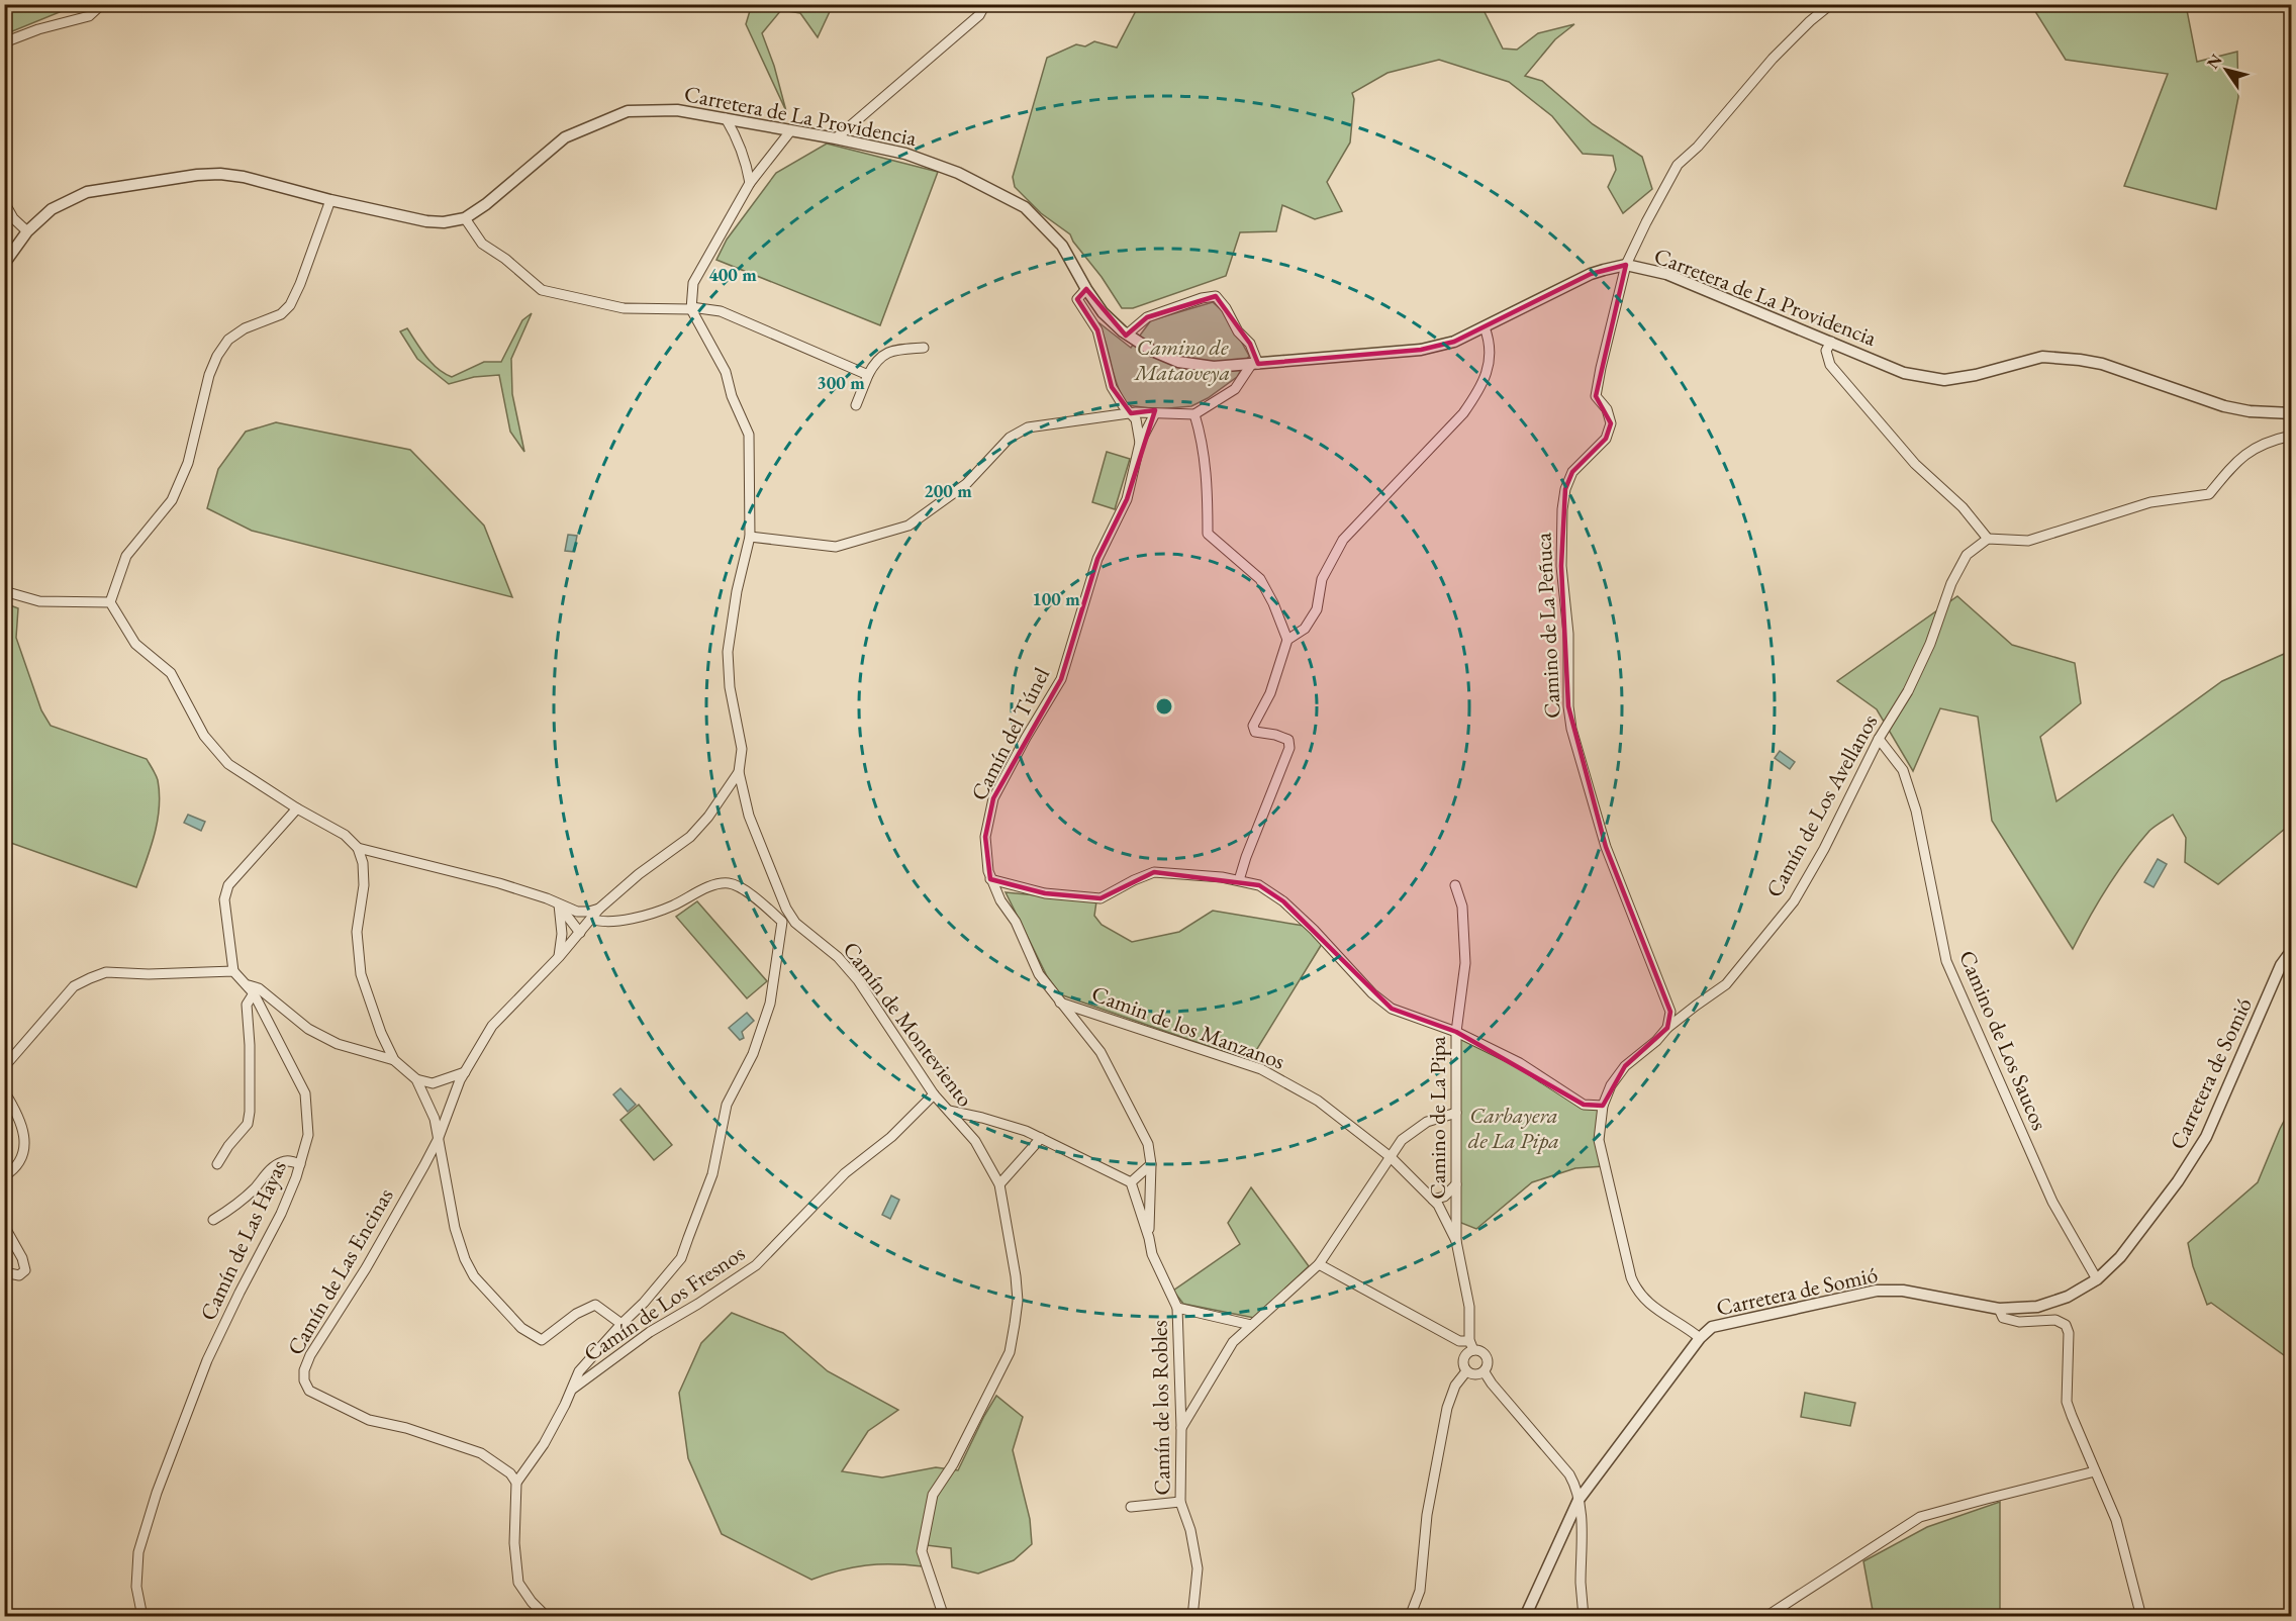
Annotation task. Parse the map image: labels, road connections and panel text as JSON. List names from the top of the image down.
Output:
{
  "streets": {
    "street": [
      "Carretera de La Providencia",
      "Camino de La Peñuca",
      "Camín del Túnel",
      "Camín de Los Avellanos",
      "Camín de Monteviento",
      "Camin de los Manzanos",
      "Camino de Los Saucos",
      "Carretera de Somió",
      "Camino de La Pipa",
      "Camín de Las Hayas",
      "Camín de Las Encinas",
      "Camín de Los Fresnos",
      "Camín de los Robles"
    ]
  },
  "crossings": [
    ["Carretera de La Providencia", "Camino de La Peñuca"],
    ["Camino de La Peñuca", "Camín de Los Avellanos"],
    ["Camín del Túnel", "Camin de los Manzanos"],
    ["Camín de Los Avellanos", "Camino de Los Saucos"],
    ["Camín de Los Avellanos", "Carretera de Somió"],
    ["Camín de Monteviento", "Camín de Las Encinas"],
    ["Camín de Monteviento", "Camín de Los Fresnos"],
    ["Camin de los Manzanos", "Camino de La Pipa"],
    ["Camino de Los Saucos", "Carretera de Somió"]
  ],
  "parks": ["Camino de Mataoveya", "Carbayera de La Pipa"],
  "north": "top left",
  "rings": [
    "400 m",
    "300 m",
    "200 m",
    "100 m"
  ]
}
